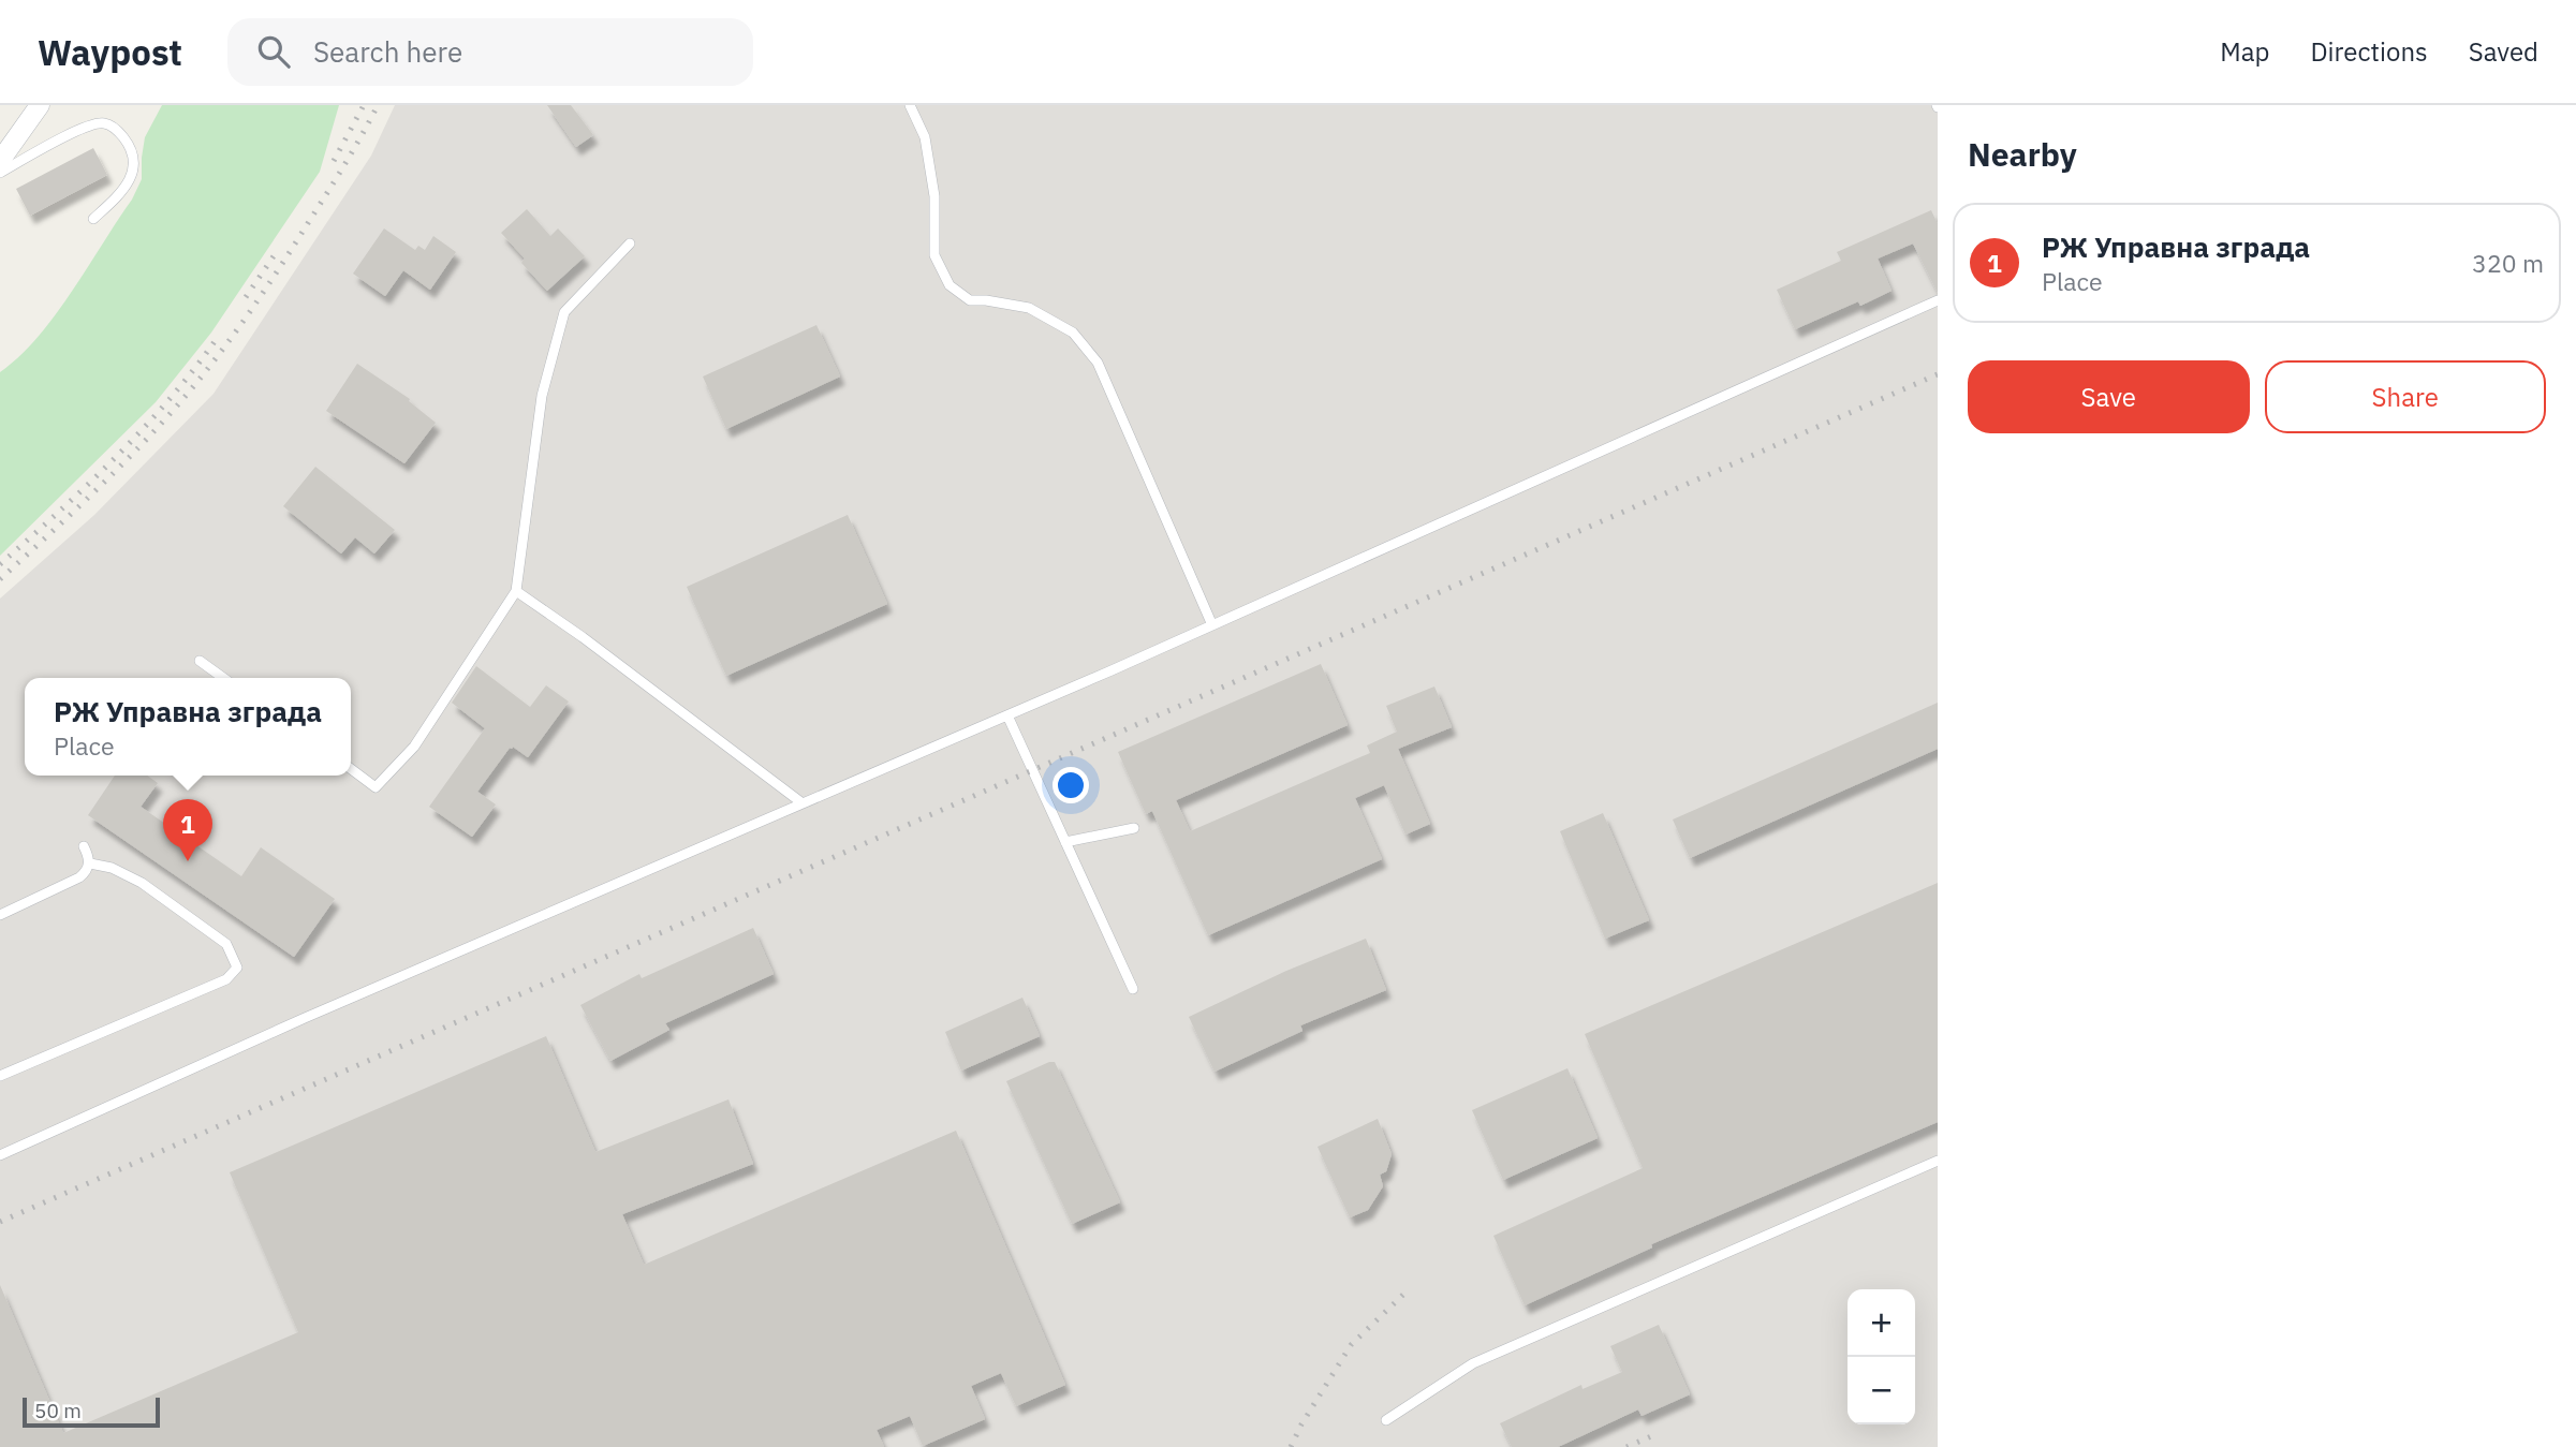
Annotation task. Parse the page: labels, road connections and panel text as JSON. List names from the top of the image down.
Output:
{
  "scale_bar": "50 m",
  "page": {
    "header": "Waypost",
    "search": "Search here",
    "nav": ["Map", "Directions", "Saved"],
    "heading": "Nearby",
    "list": [
      {
        "mark": "1",
        "name": "РЖ Управна зграда",
        "note": "Place",
        "value": "320 m"
      }
    ],
    "buttons": ["Save", "Share"],
    "popup": ["РЖ Управна зграда", "Place"],
    "pins": "1",
    "map_buttons": ["+", "−"],
    "scale": "50 m"
  }
}
